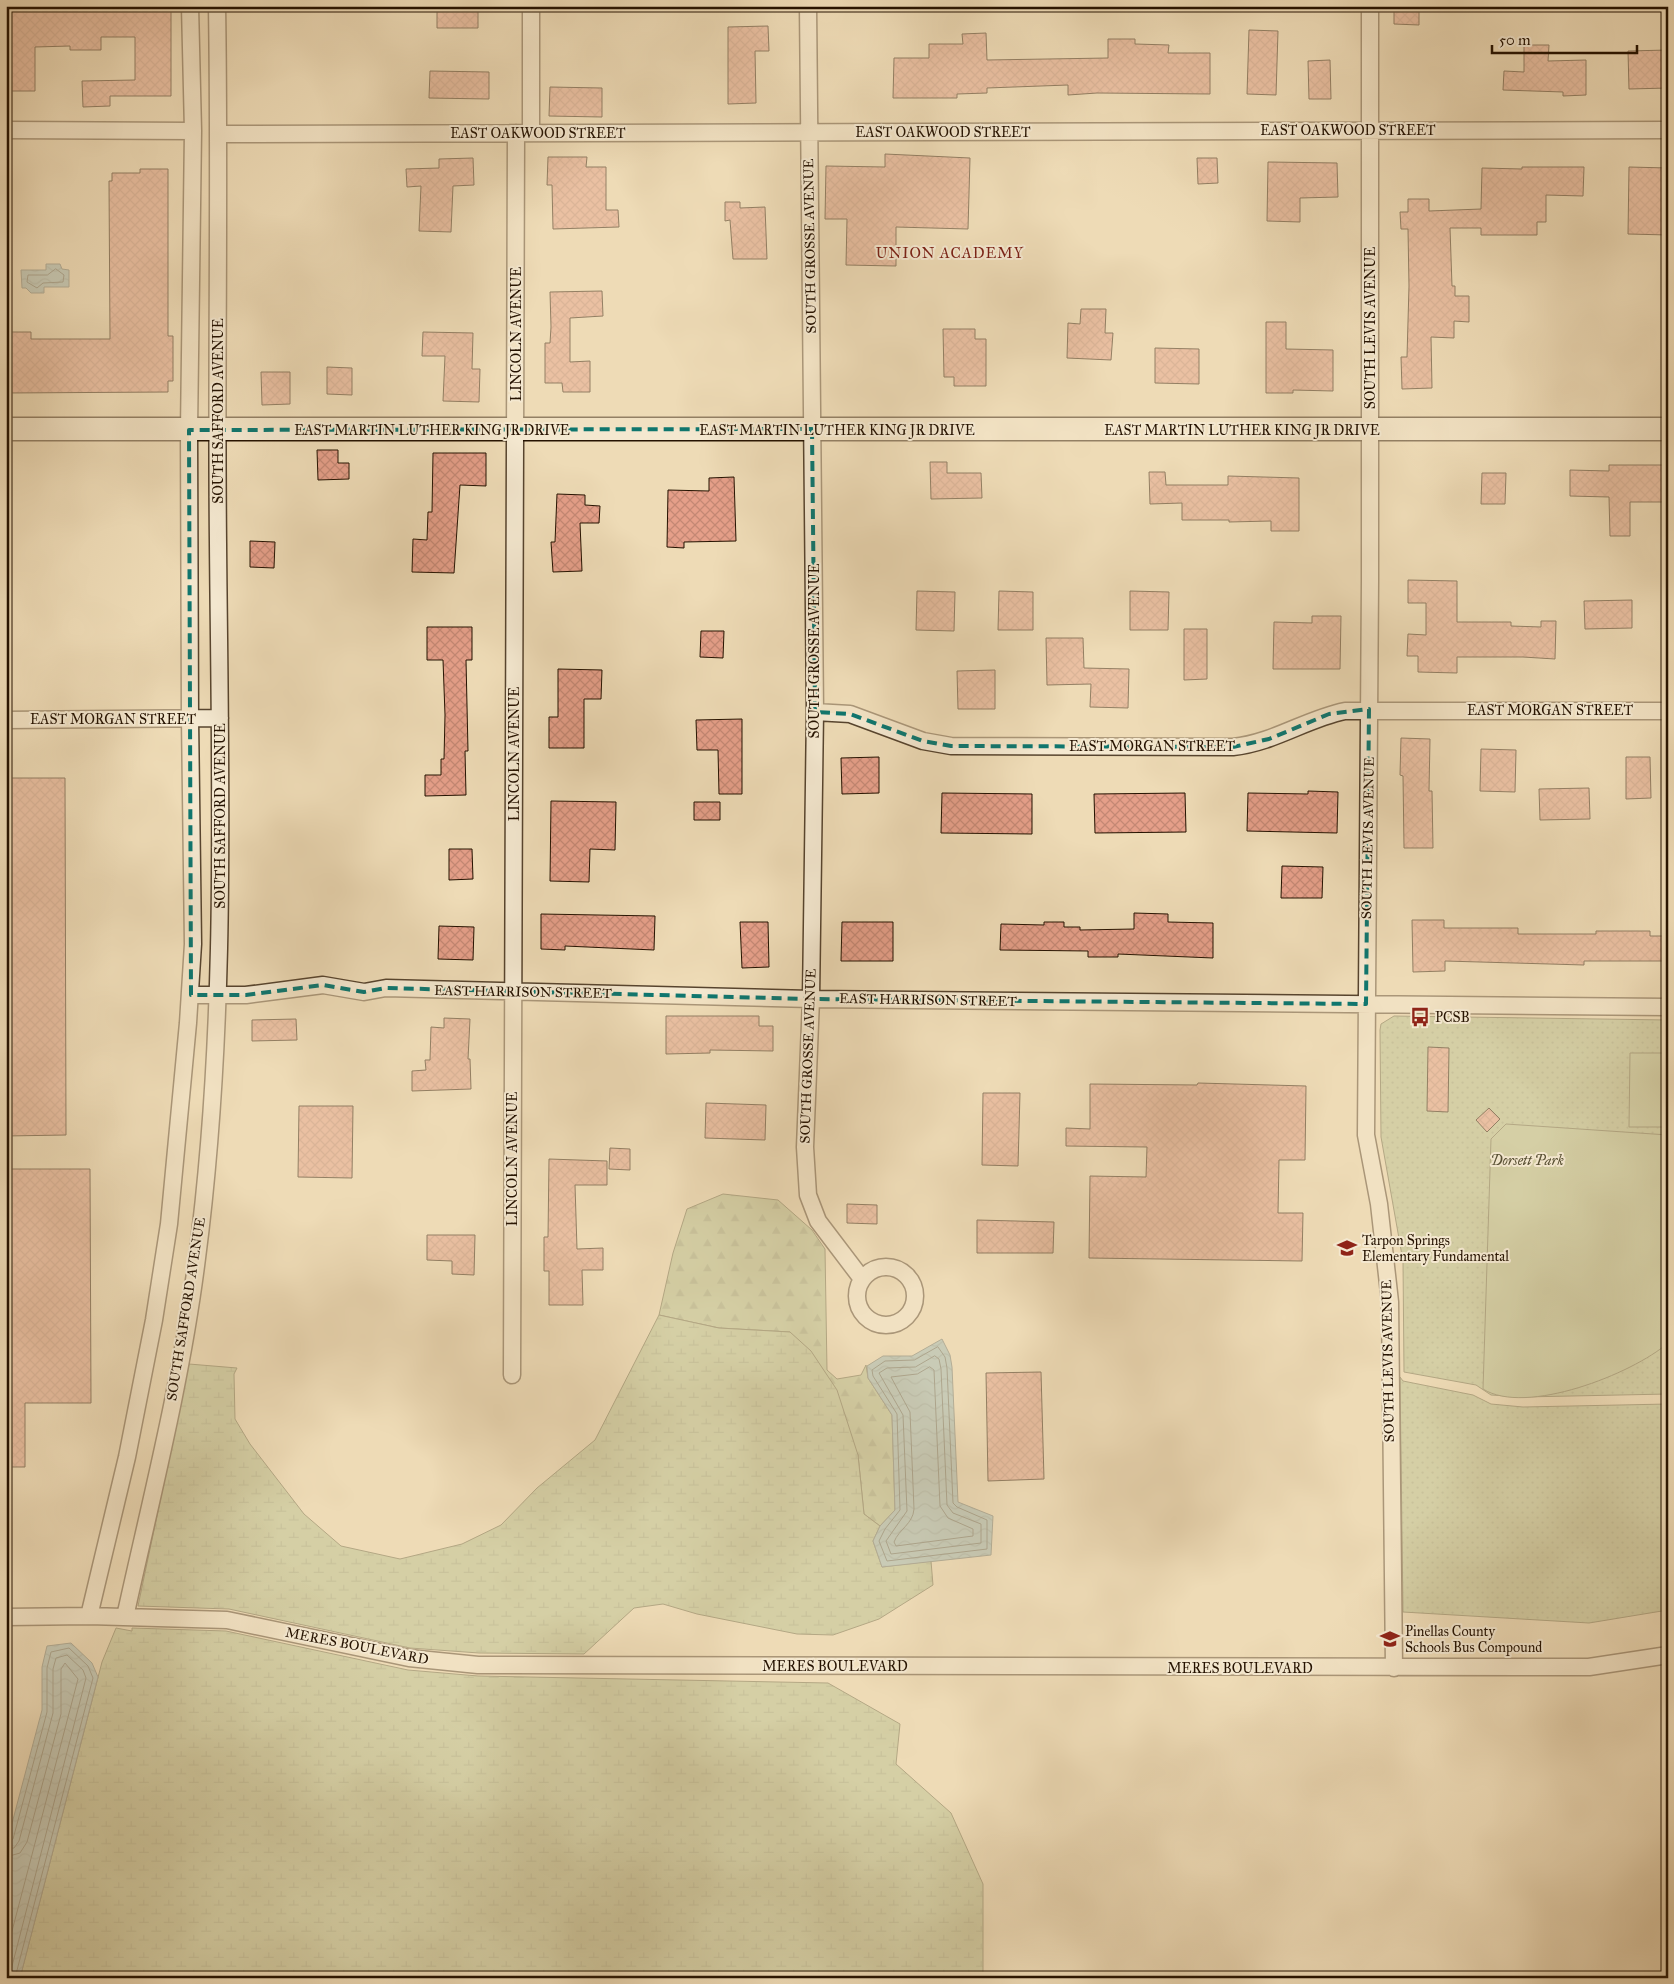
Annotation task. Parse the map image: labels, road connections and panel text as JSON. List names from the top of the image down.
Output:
{
  "streets": {
    "street": [
      "EAST OAKWOOD STREET",
      "SOUTH GROSSE AVENUE",
      "SOUTH LEVIS AVENUE",
      "LINCOLN AVENUE",
      "SOUTH SAFFORD AVENUE",
      "EAST MARTIN LUTHER KING JR DRIVE",
      "EAST MORGAN STREET",
      "EAST HARRISON STREET",
      "MERES BOULEVARD"
    ]
  },
  "crossings": [
    ["EAST OAKWOOD STREET", "SOUTH GROSSE AVENUE"],
    ["EAST OAKWOOD STREET", "SOUTH LEVIS AVENUE"],
    ["EAST OAKWOOD STREET", "LINCOLN AVENUE"],
    ["EAST OAKWOOD STREET", "SOUTH SAFFORD AVENUE"],
    ["SOUTH GROSSE AVENUE", "EAST MARTIN LUTHER KING JR DRIVE"],
    ["SOUTH GROSSE AVENUE", "EAST MORGAN STREET"],
    ["SOUTH GROSSE AVENUE", "EAST HARRISON STREET"],
    ["SOUTH LEVIS AVENUE", "EAST MARTIN LUTHER KING JR DRIVE"],
    ["SOUTH LEVIS AVENUE", "EAST MORGAN STREET"],
    ["SOUTH LEVIS AVENUE", "EAST HARRISON STREET"],
    ["SOUTH LEVIS AVENUE", "MERES BOULEVARD"],
    ["LINCOLN AVENUE", "EAST MARTIN LUTHER KING JR DRIVE"],
    ["LINCOLN AVENUE", "EAST HARRISON STREET"],
    ["SOUTH SAFFORD AVENUE", "EAST MARTIN LUTHER KING JR DRIVE"],
    ["SOUTH SAFFORD AVENUE", "EAST MORGAN STREET"],
    ["SOUTH SAFFORD AVENUE", "EAST HARRISON STREET"],
    ["SOUTH SAFFORD AVENUE", "MERES BOULEVARD"]
  ],
  "districts": ["UNION ACADEMY"],
  "parks": ["Dorsett Park"],
  "places": {
    "bus stop": ["PCSB"],
    "school or university": ["Tarpon Springs Elementary Fundamental", "Pinellas County Schools Bus Compound"]
  },
  "scale_bar": "50 m"
}
